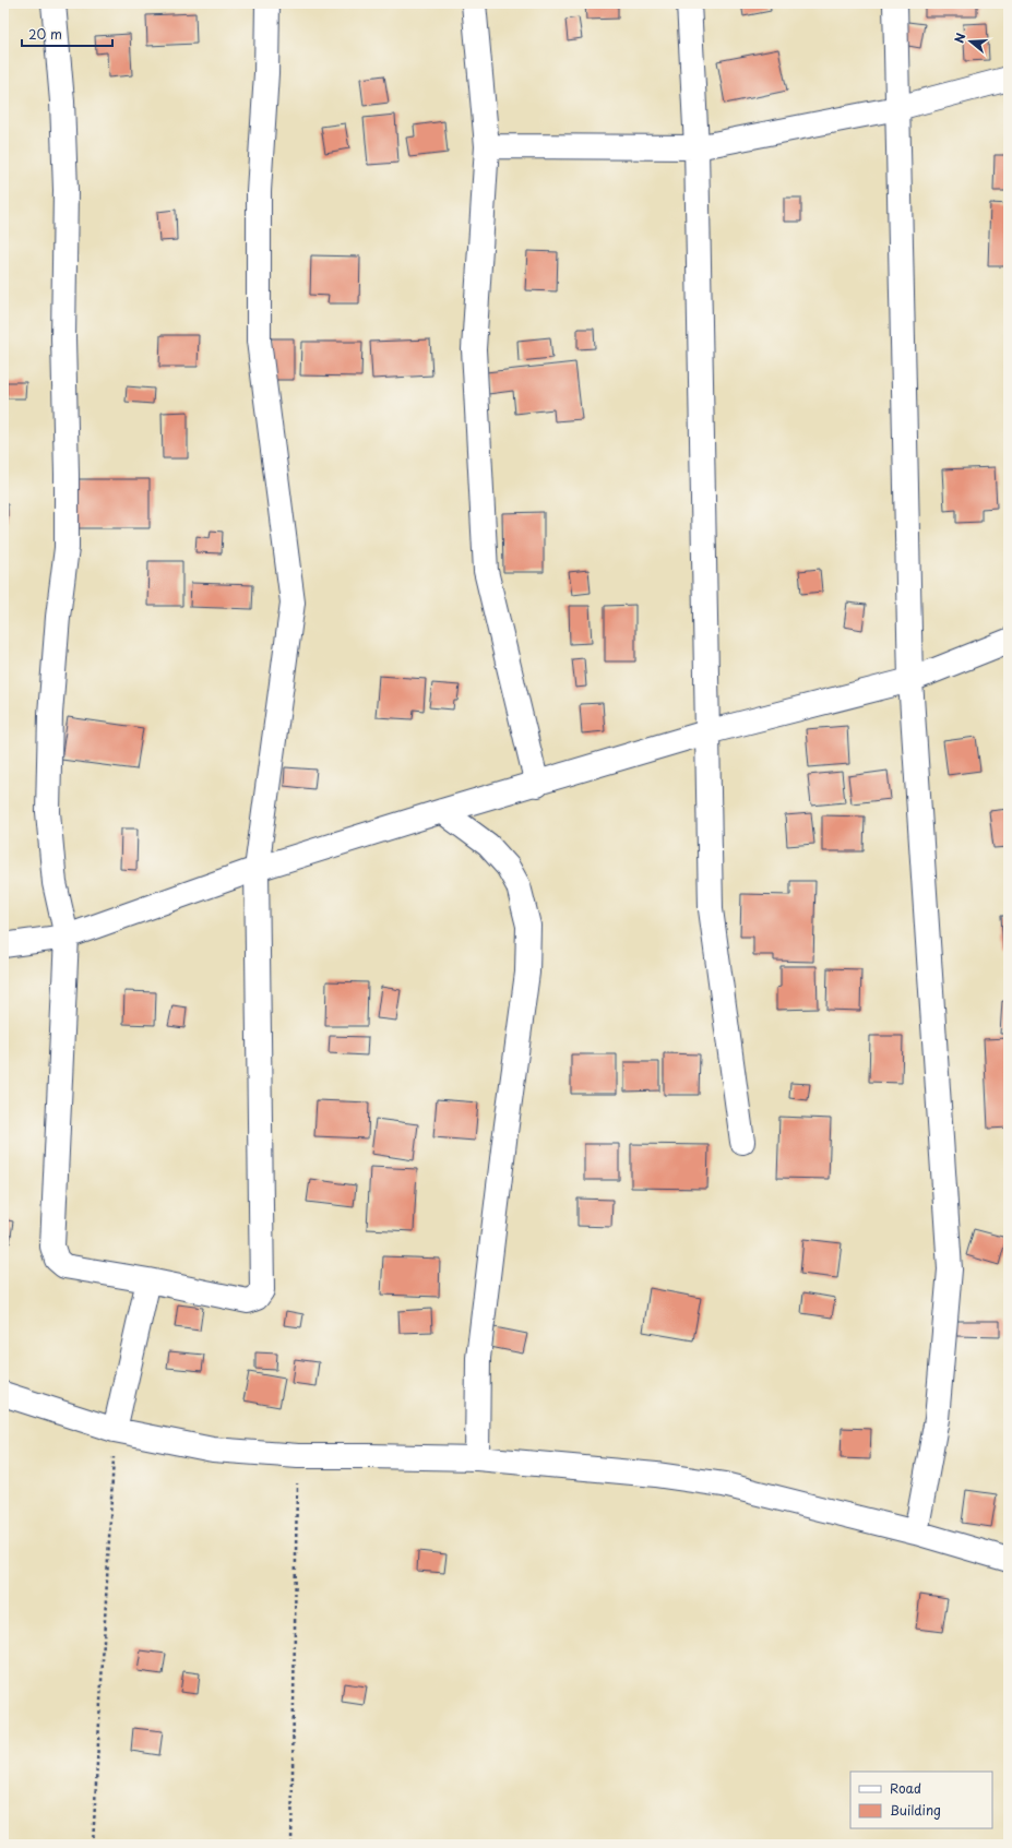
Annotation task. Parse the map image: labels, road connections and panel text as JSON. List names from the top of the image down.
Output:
{
  "legend": ["Road", "Building"],
  "scale_bar": "20 m",
  "north": "left"
}
